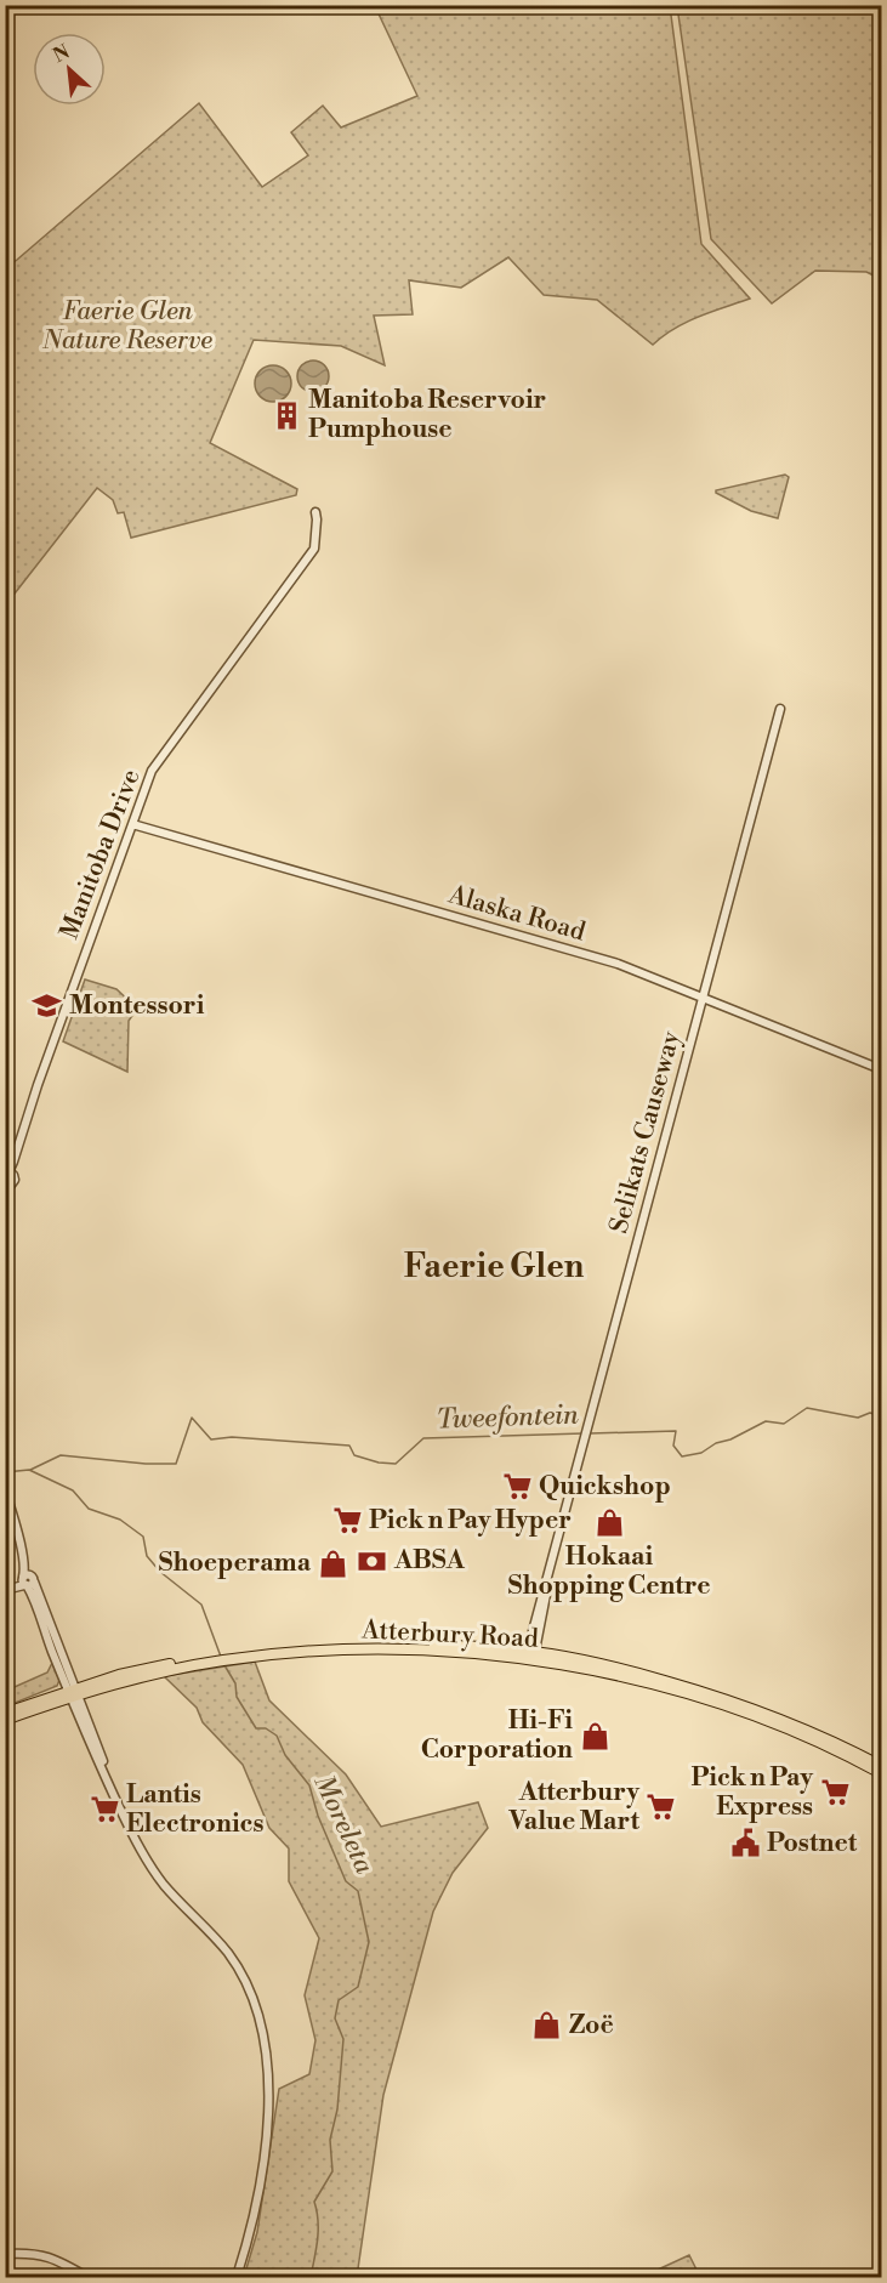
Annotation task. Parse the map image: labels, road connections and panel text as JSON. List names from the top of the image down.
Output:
{
  "streets": {
    "main road": ["Atterbury Road"],
    "street": ["Manitoba Drive", "Alaska Road", "Selikats Causeway"]
  },
  "crossings": [
    ["Manitoba Drive", "Alaska Road"],
    ["Alaska Road", "Selikats Causeway"],
    ["Selikats Causeway", "Atterbury Road"]
  ],
  "districts": ["Faerie Glen"],
  "water": ["Tweefontein", "Moreleta"],
  "parks": ["Faerie Glen Nature Reserve"],
  "places": {
    "building": ["Manitoba Reservoir Pumphouse"],
    "school or university": ["Montessori"],
    "supermarket": [
      "Quickshop",
      "Pick n Pay Hyper",
      "Pick n Pay Express",
      "Atterbury Value Mart",
      "Lantis Electronics"
    ],
    "shop": [
      "Hokaai Shopping Centre",
      "Shoeperama",
      "Hi-Fi Corporation",
      "Zoë"
    ],
    "bank": ["ABSA"],
    "public building": ["Postnet"]
  },
  "north": "top left"
}
